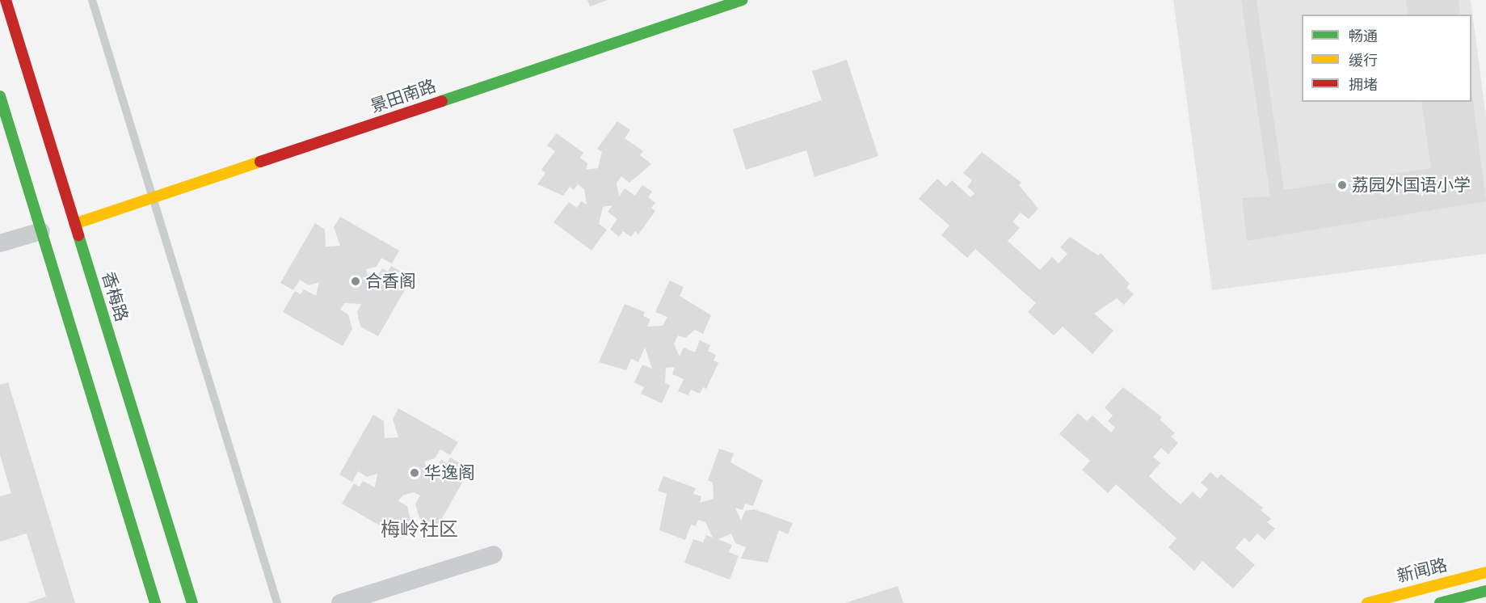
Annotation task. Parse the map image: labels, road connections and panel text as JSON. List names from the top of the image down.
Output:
{
  "streets": {
    "main road": ["景田南路", "香梅路", "新闻路"]
  },
  "crossings": [
    ["景田南路", "香梅路"]
  ],
  "districts": ["梅岭社区"],
  "places": ["荔园外国语小学", "合香阁", "华逸阁"],
  "legend": ["畅通", "缓行", "拥堵"]
}
